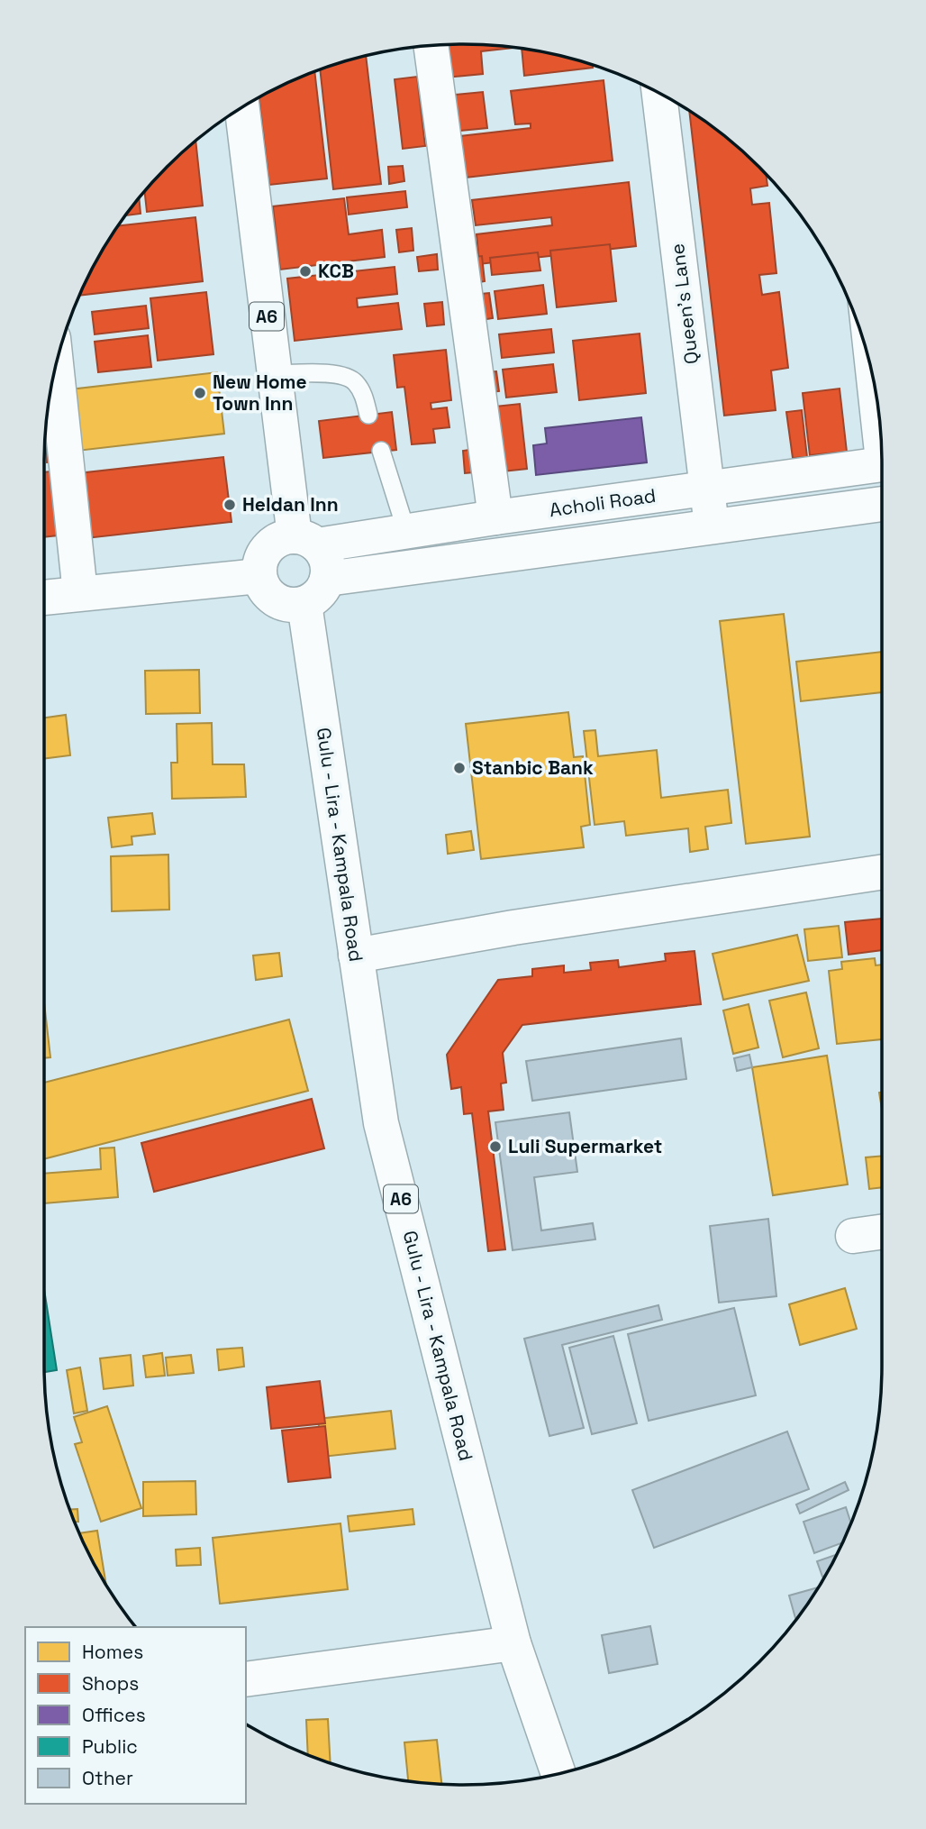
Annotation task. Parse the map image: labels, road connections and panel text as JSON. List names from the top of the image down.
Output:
{
  "streets": {
    "street": [
      "Queen's Lane",
      "A6",
      "Acholi Road",
      "Gulu - Lira - Kampala Road"
    ]
  },
  "crossings": [
    ["Queen's Lane", "Acholi Road"],
    ["A6", "Acholi Road"],
    ["A6", "Gulu - Lira - Kampala Road"],
    ["Acholi Road", "Gulu - Lira - Kampala Road"]
  ],
  "places": [
    "KCB",
    "New Home Town Inn",
    "Heldan Inn",
    "Stanbic Bank",
    "Luli Supermarket"
  ],
  "legend": [
    "Homes",
    "Shops",
    "Offices",
    "Public",
    "Other"
  ]
}
